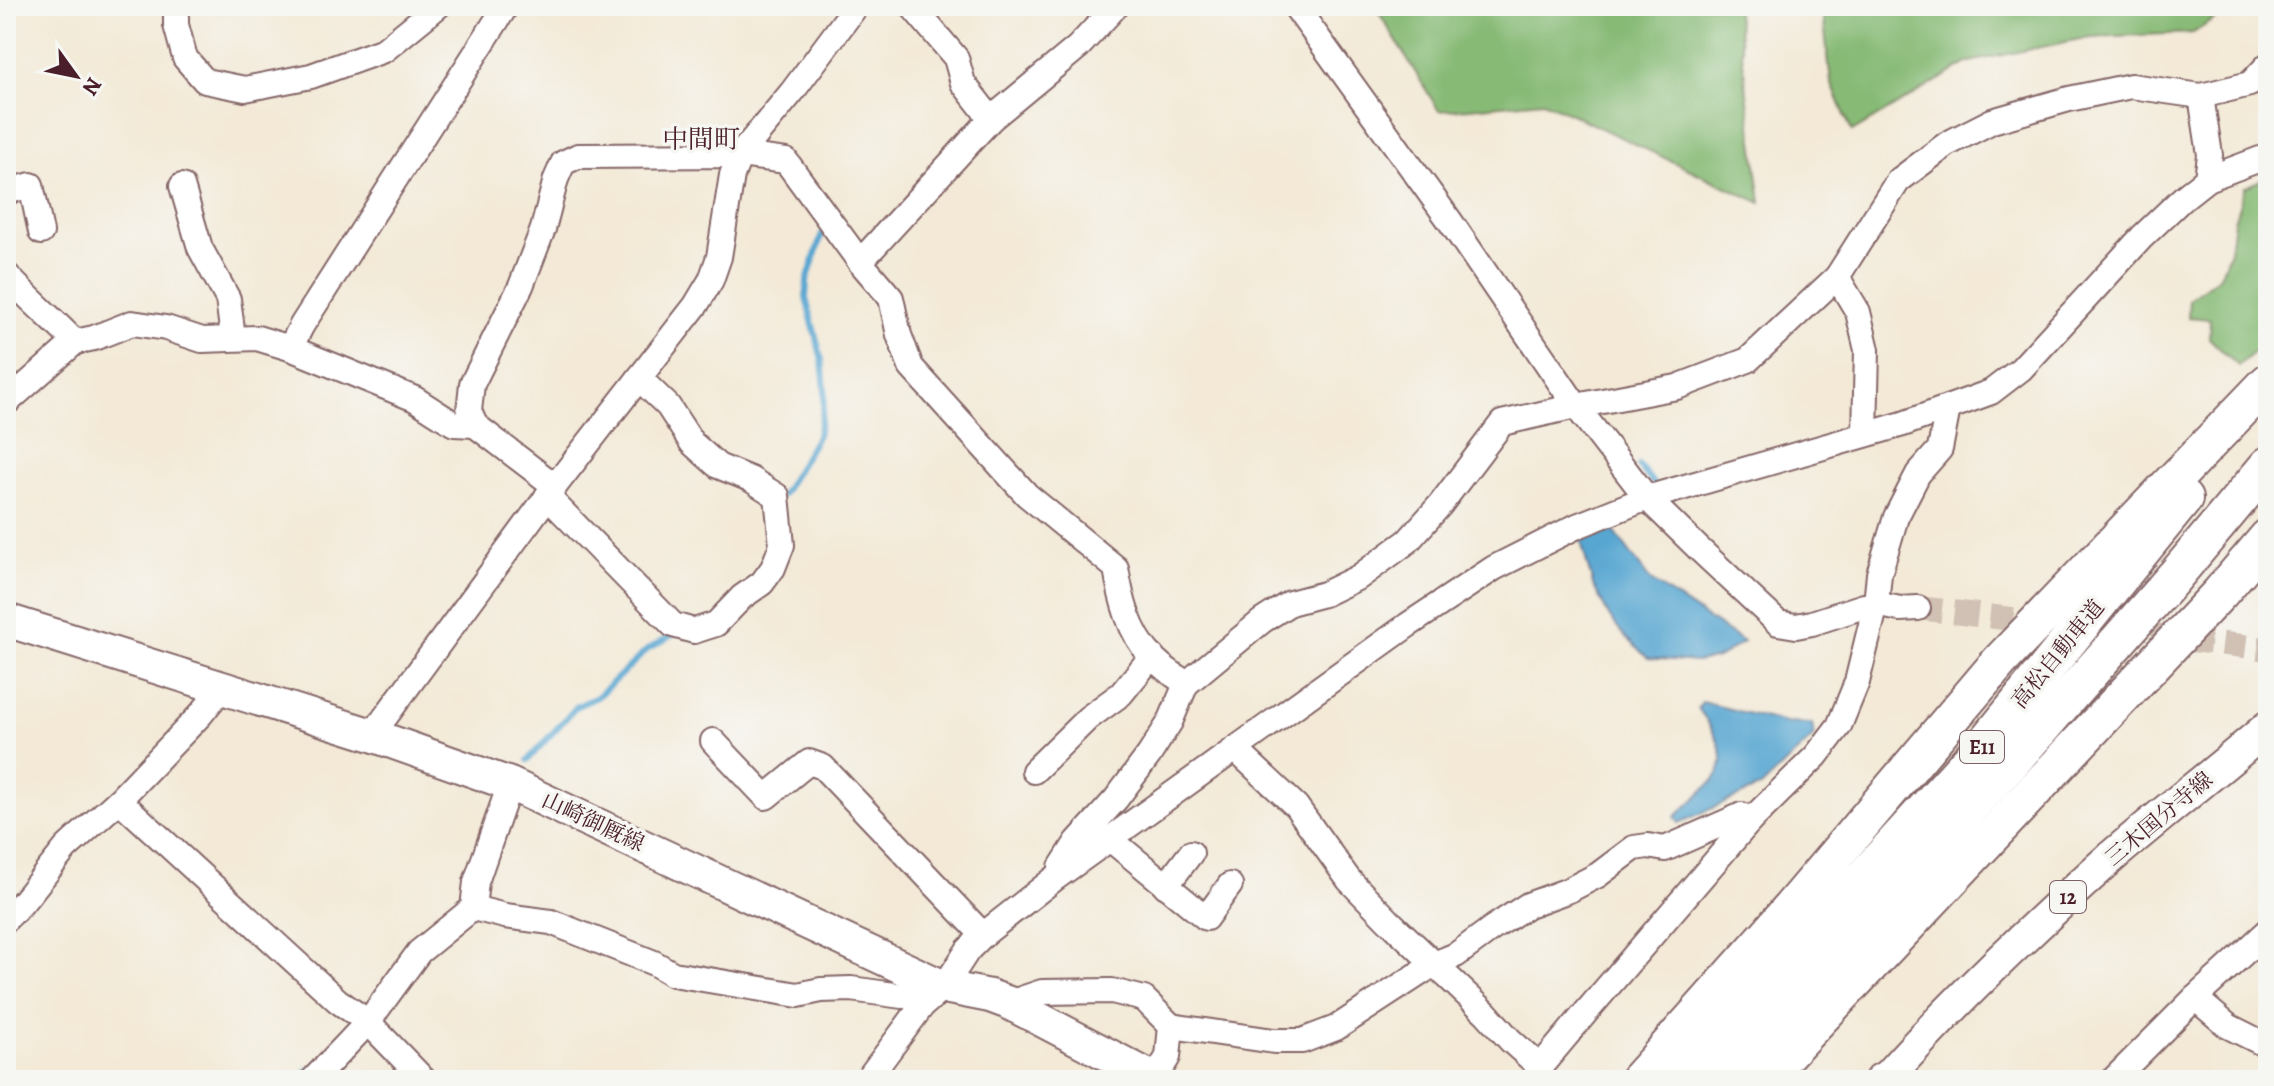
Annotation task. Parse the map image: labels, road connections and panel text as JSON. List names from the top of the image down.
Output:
{
  "streets": {
    "highway": ["高松自動車道", "E11"],
    "main road": ["三木国分寺線", "山崎御厩線", "12"]
  },
  "districts": ["中間町"],
  "north": "bottom right"
}
